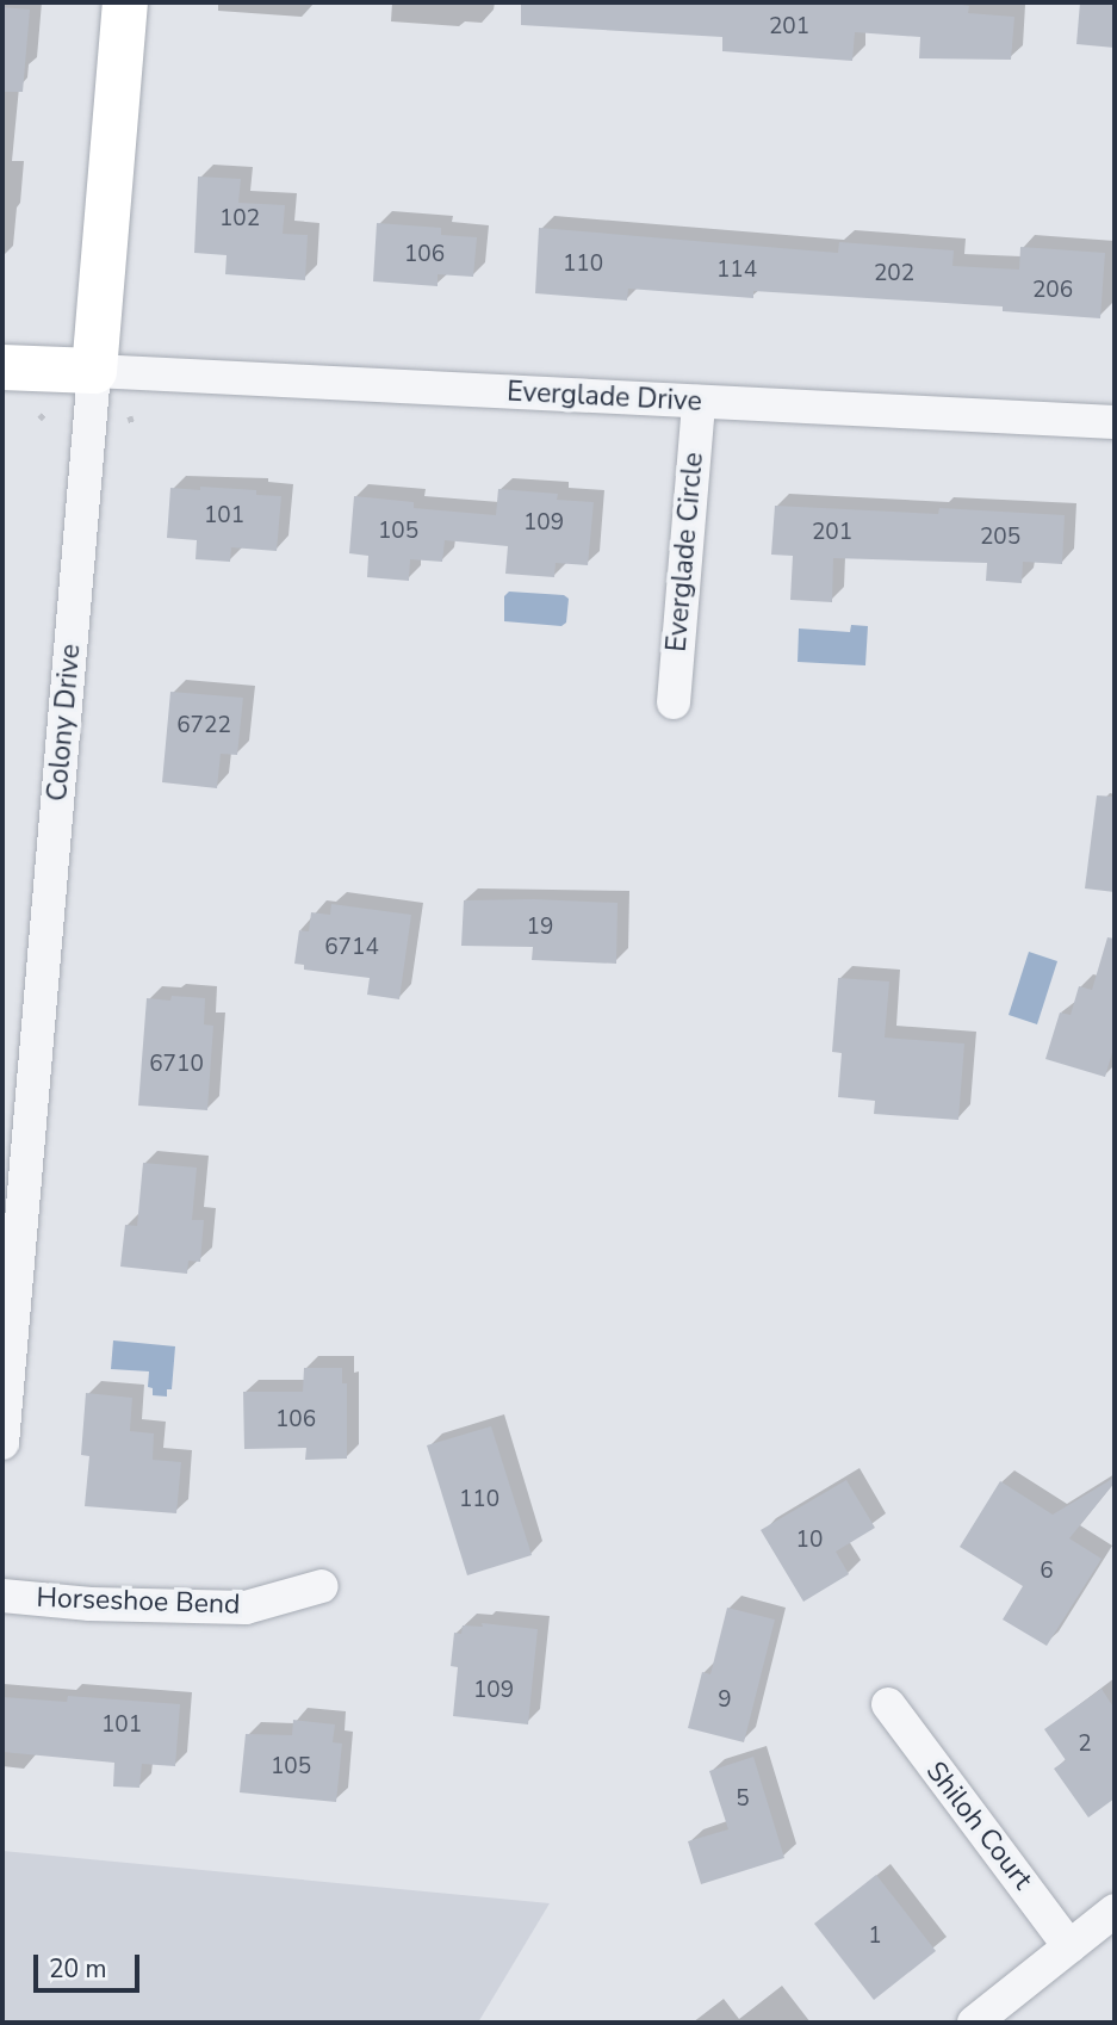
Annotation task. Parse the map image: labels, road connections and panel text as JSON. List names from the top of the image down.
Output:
{
  "streets": {
    "street": [
      "Everglade Drive",
      "Everglade Circle",
      "Colony Drive",
      "Horseshoe Bend",
      "Shiloh Court"
    ]
  },
  "crossings": [
    ["Everglade Drive", "Everglade Circle"],
    ["Everglade Drive", "Colony Drive"]
  ],
  "house_numbers": [
    "201",
    "102",
    "106",
    "110",
    "114",
    "202",
    "206",
    "101",
    "109",
    "105",
    "201",
    "205",
    "6722",
    "19",
    "6714",
    "6710",
    "106",
    "110",
    "10",
    "6",
    "109",
    "9",
    "101",
    "2",
    "105",
    "5",
    "1"
  ],
  "scale_bar": "20 m"
}
